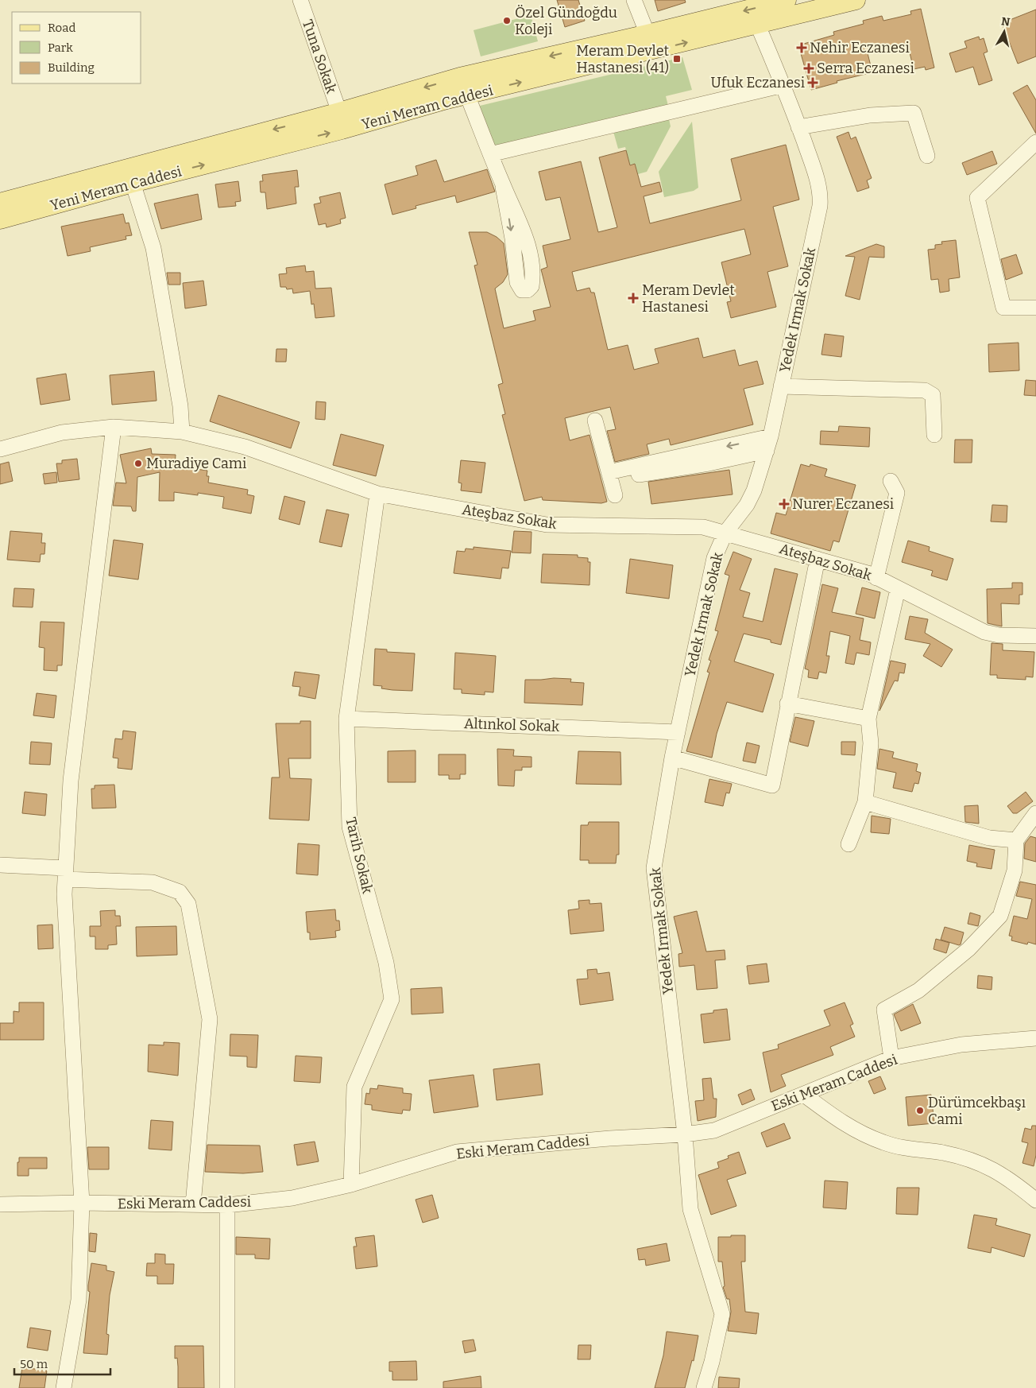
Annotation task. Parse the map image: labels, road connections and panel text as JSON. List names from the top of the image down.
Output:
{
  "streets": {
    "main road": ["Yeni Meram Caddesi"],
    "street": [
      "Tuna Sokak",
      "Yedek Irmak Sokak",
      "Ateşbaz Sokak",
      "Altınkol Sokak",
      "Tarih Sokak",
      "Eski Meram Caddesi"
    ]
  },
  "crossings": [
    ["Tuna Sokak", "Yeni Meram Caddesi"],
    ["Yeni Meram Caddesi", "Yedek Irmak Sokak"],
    ["Yedek Irmak Sokak", "Ateşbaz Sokak"],
    ["Yedek Irmak Sokak", "Altınkol Sokak"],
    ["Yedek Irmak Sokak", "Eski Meram Caddesi"],
    ["Ateşbaz Sokak", "Tarih Sokak"],
    ["Altınkol Sokak", "Tarih Sokak"],
    ["Tarih Sokak", "Eski Meram Caddesi"]
  ],
  "places": {
    "other": ["Özel Gündoğdu Koleji", "Muradiye Cami", "Dürümcekbaşı Cami"],
    "health": [
      "Nehir Eczanesi",
      "Serra Eczanesi",
      "Ufuk Eczanesi",
      "Meram Devlet Hastanesi",
      "Nurer Eczanesi"
    ],
    "transit": ["Meram Devlet Hastanesi (41)"]
  },
  "legend": ["Road", "Park", "Building"],
  "scale_bar": "50 m",
  "north": "top"
}
